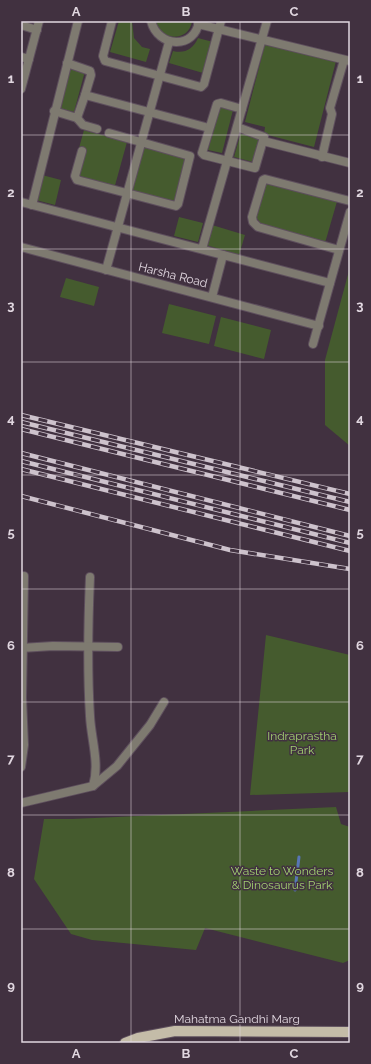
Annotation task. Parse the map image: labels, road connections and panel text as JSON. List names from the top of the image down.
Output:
{
  "streets": {
    "main road": ["Mahatma Gandhi Marg"],
    "street": ["Harsha Road"]
  },
  "parks": ["Indraprastha Park", "Waste to Wonders & Dinosaurus Park"],
  "grid": {
    "columns": ["A", "B", "C"],
    "rows": [
      "1",
      "2",
      "3",
      "4",
      "5",
      "6",
      "7",
      "8",
      "9"
    ]
  }
}
